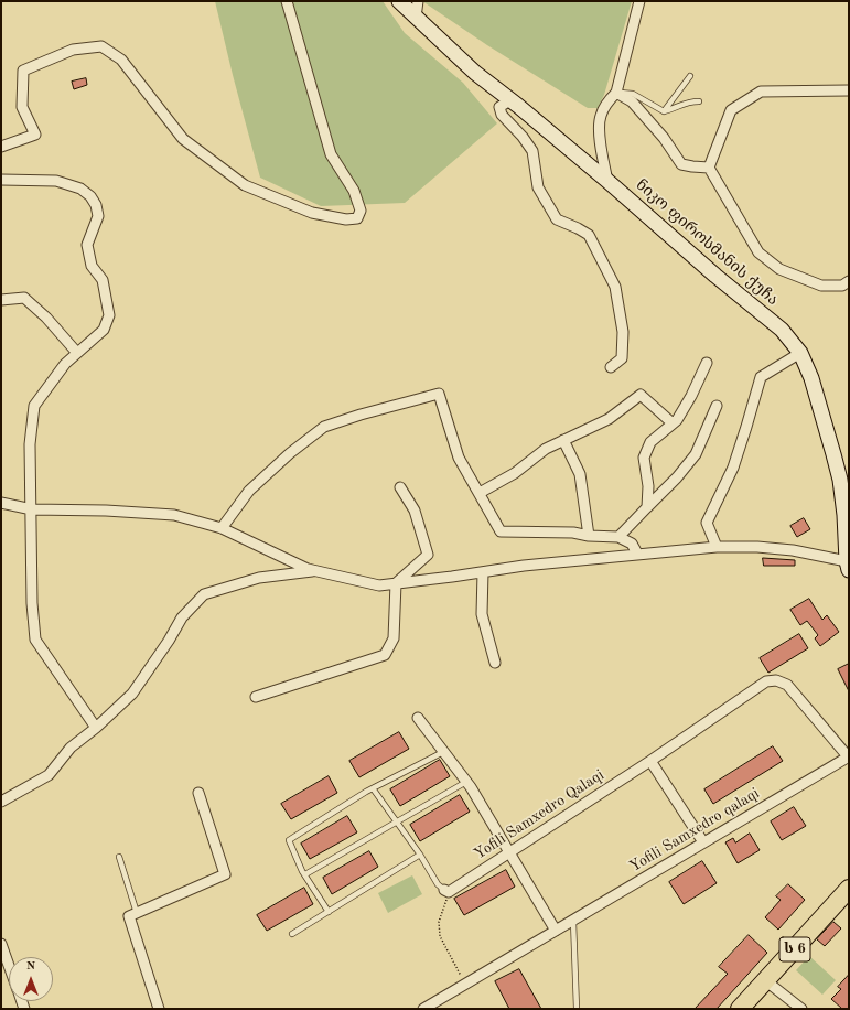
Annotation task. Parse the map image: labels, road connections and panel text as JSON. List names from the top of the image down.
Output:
{
  "streets": {
    "highway": ["ს 6"],
    "main road": ["ნიკო ფიროსმანის ქუჩა"],
    "street": ["Yofili Samxedro Qalaqi", "Yofili Samxedro qalaqi"]
  },
  "crossings": [
    ["Yofili Samxedro Qalaqi", "Yofili Samxedro qalaqi"]
  ],
  "north": "top"
}
